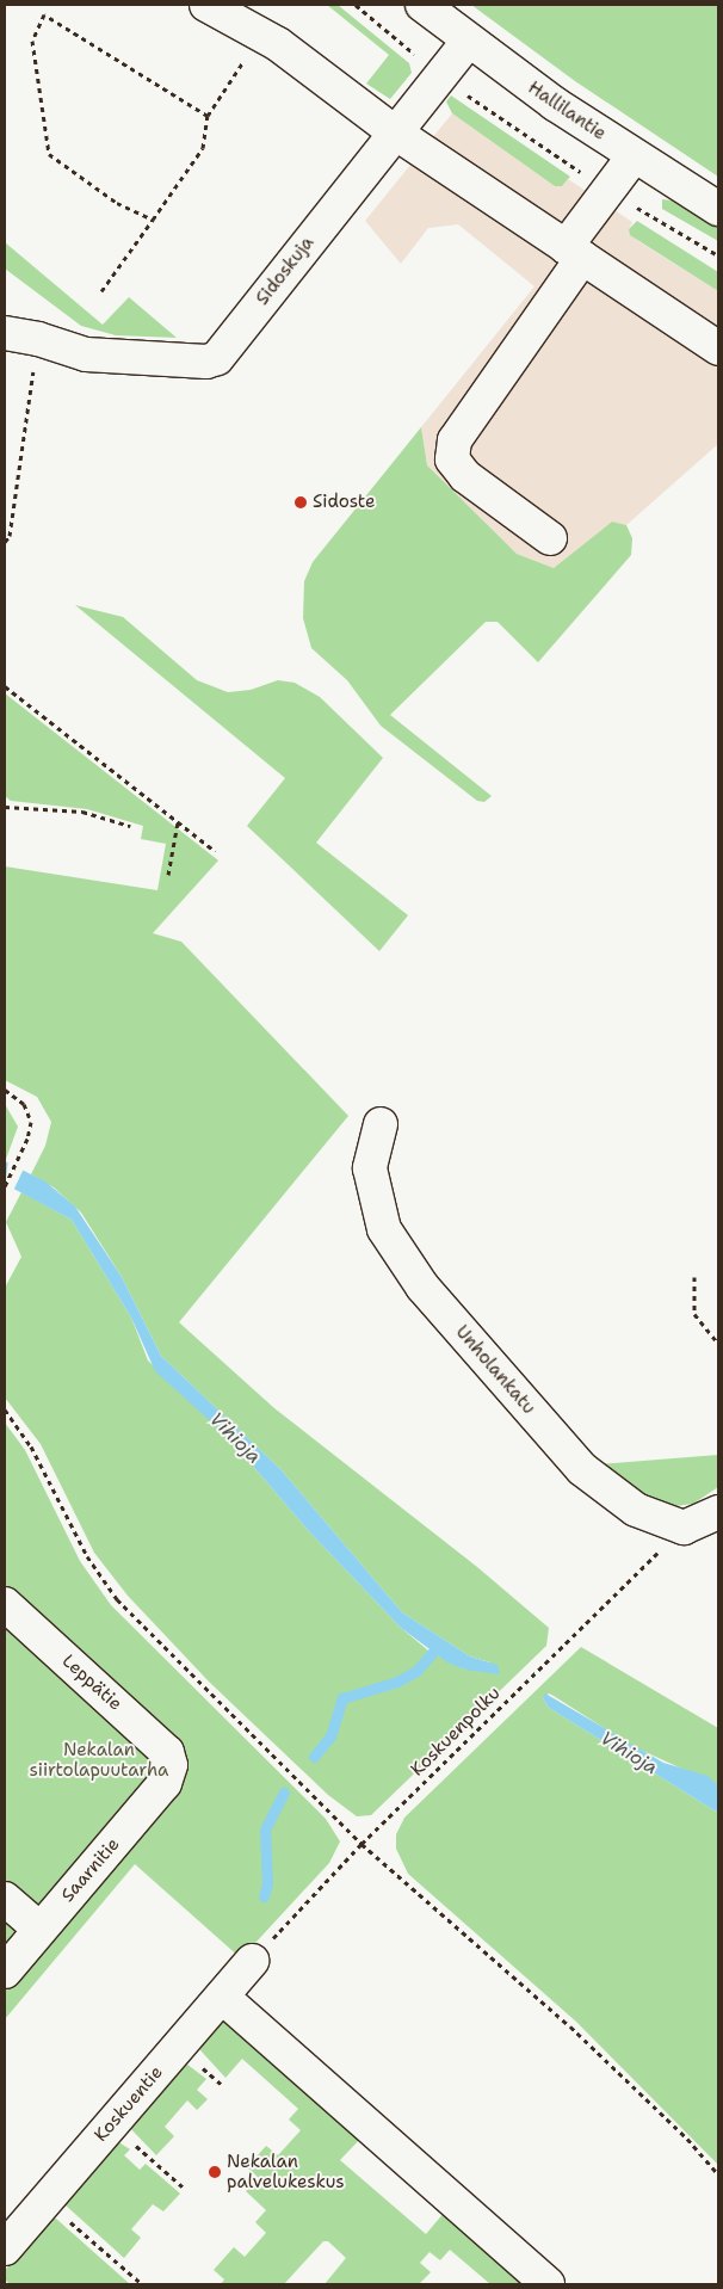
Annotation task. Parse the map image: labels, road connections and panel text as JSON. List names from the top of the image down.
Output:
{
  "streets": {
    "street": [
      "Hallilantie",
      "Sidoskuja",
      "Unholankatu",
      "Leppätie",
      "Saarnitie",
      "Koskuentie"
    ],
    "path": ["Koskuenpolku"]
  },
  "crossings": [
    ["Hallilantie", "Sidoskuja"],
    ["Unholankatu", "Koskuenpolku"],
    ["Leppätie", "Saarnitie"],
    ["Koskuenpolku", "Koskuentie"]
  ],
  "water": ["Vihioja"],
  "parks": ["Nekalan siirtolapuutarha"],
  "places": ["Sidoste", "Nekalan palvelukeskus"]
}
